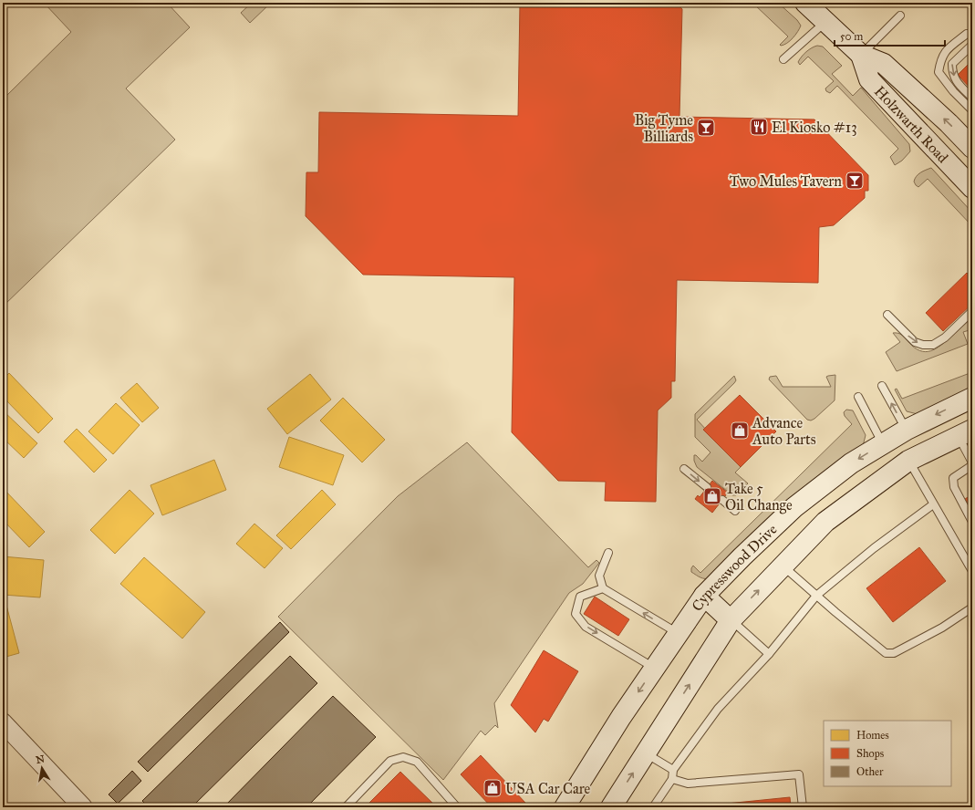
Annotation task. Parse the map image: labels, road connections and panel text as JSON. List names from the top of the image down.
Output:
{
  "streets": {
    "main road": ["Holzwarth Road", "Cypresswood Drive"]
  },
  "places": {
    "restaurant": ["El Kiosko #13"],
    "bar": ["Big Tyme Billiards", "Two Mules Tavern"],
    "shop": ["Advance Auto Parts", "Take 5 Oil Change", "USA Car Care"]
  },
  "legend": ["Homes", "Shops", "Other"],
  "scale_bar": "50 m",
  "north": "top"
}
